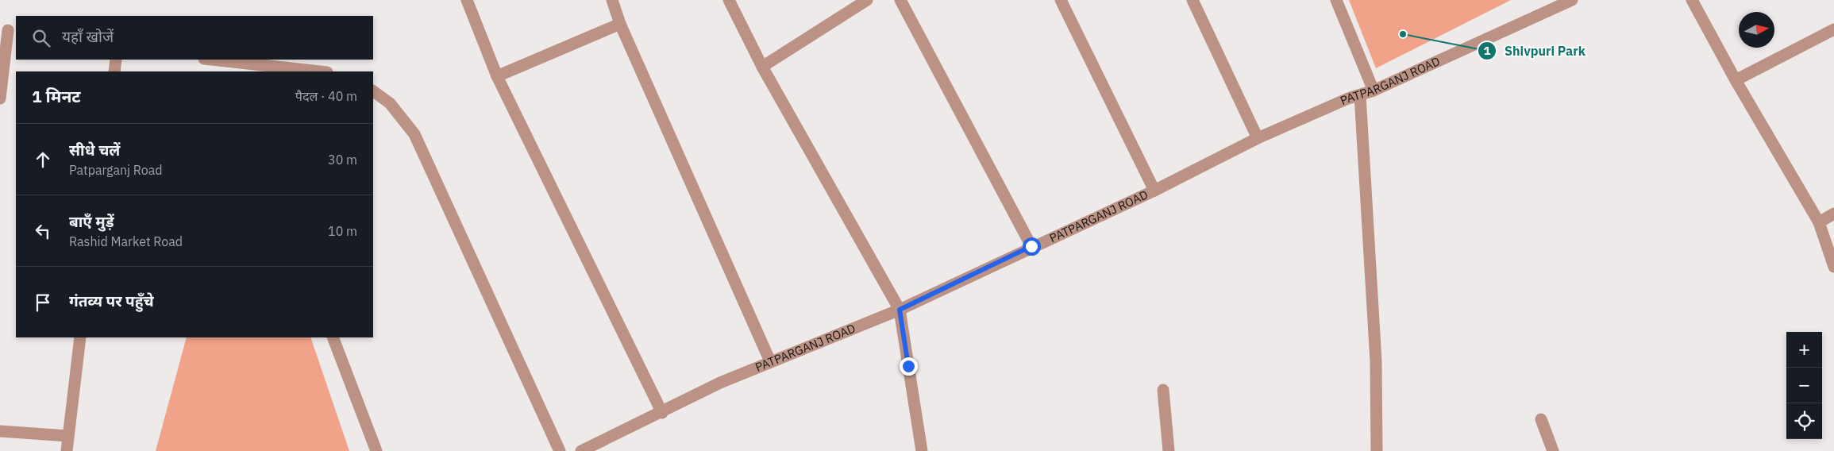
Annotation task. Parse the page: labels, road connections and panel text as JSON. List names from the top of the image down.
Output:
{
  "streets": {
    "street": ["PATPARGANJ ROAD"]
  },
  "places": ["Shivpuri Park"],
  "north": "right",
  "page": {
    "search": "यहाँ खोजें",
    "heading": ["1 मिनट", "पैदल · 40 m"],
    "list": [
      ["सीधे चलें", "Patparganj Road", "30 m"],
      ["बाएँ मुड़ें", "Rashid Market Road", "10 m"],
      "गंतव्य पर पहुँचे"
    ],
    "map_buttons": ["+", "−"]
  }
}
